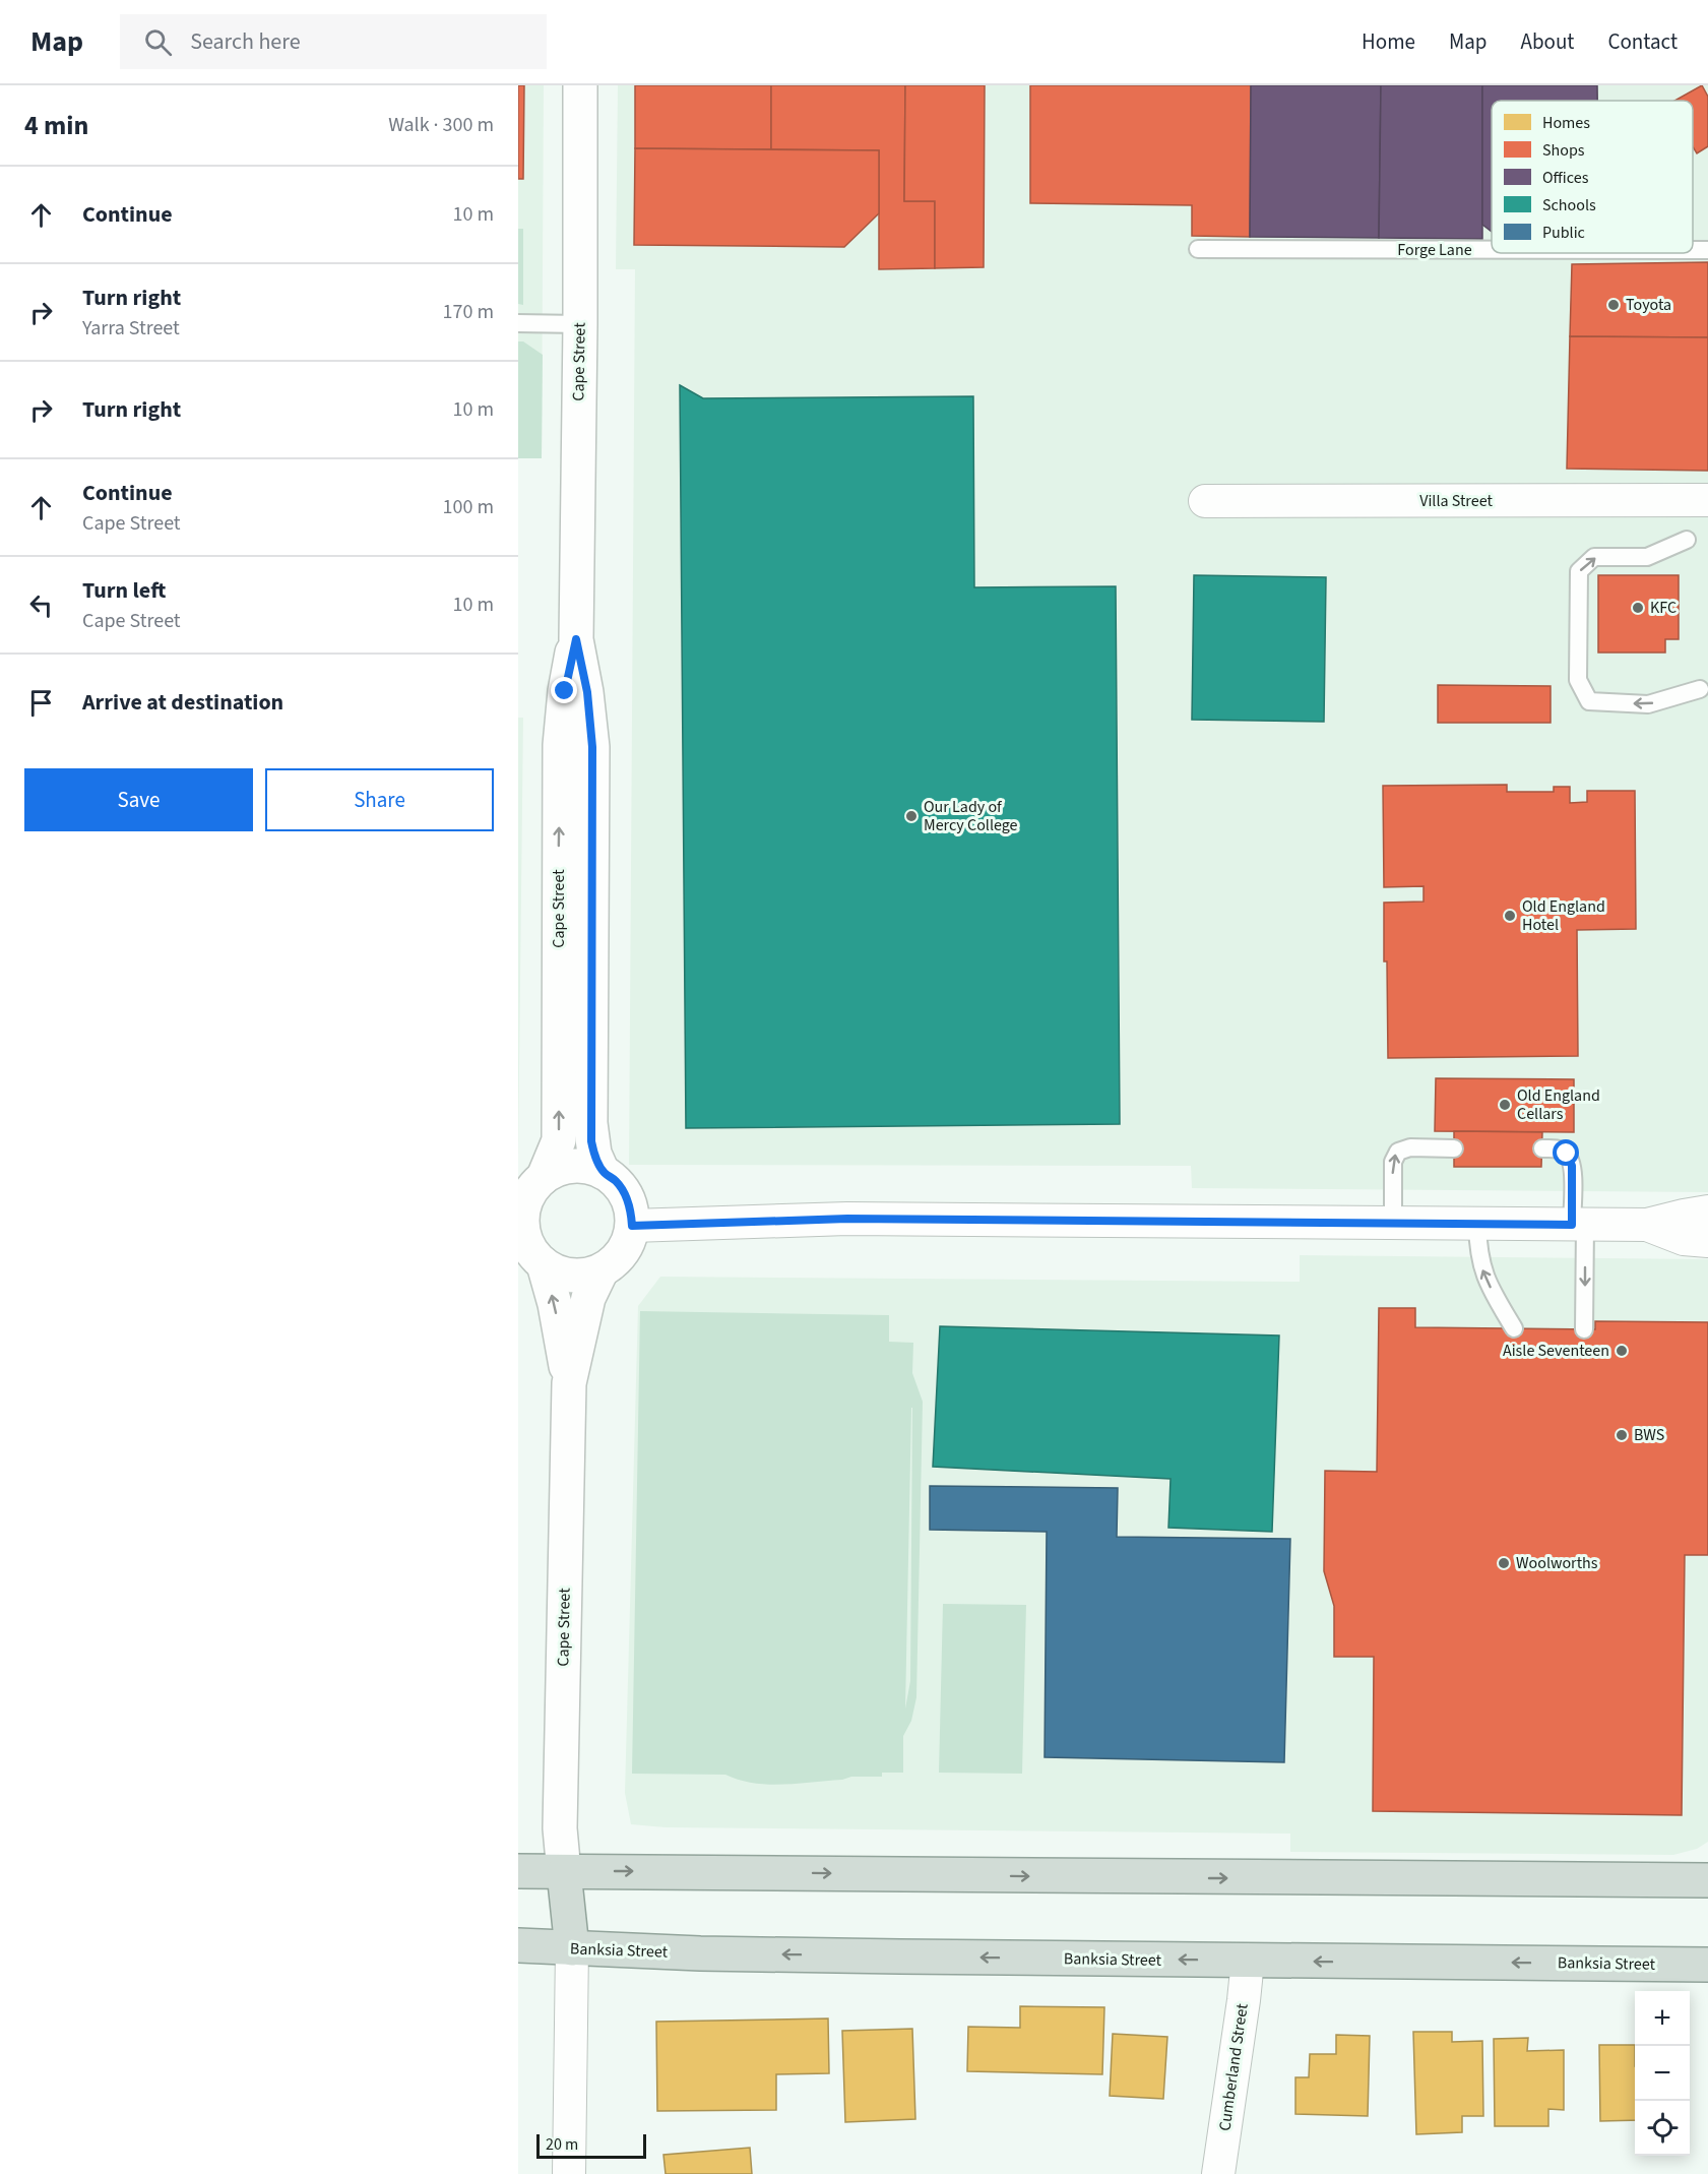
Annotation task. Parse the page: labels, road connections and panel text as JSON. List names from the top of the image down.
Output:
{
  "streets": {
    "highway": ["Banksia Street"],
    "street": ["Cape Street", "Villa Street", "Cumberland Street"],
    "lane": ["Forge Lane"]
  },
  "crossings": [
    ["Banksia Street", "Cumberland Street"]
  ],
  "places": [
    "Toyota",
    "KFC",
    "Our Lady of Mercy College",
    "Old England Hotel",
    "Old England Cellars",
    "Aisle Seventeen",
    "BWS",
    "Woolworths"
  ],
  "legend": [
    "Homes",
    "Shops",
    "Offices",
    "Schools",
    "Public"
  ],
  "scale_bar": "20 m",
  "page": {
    "header": "Map",
    "search": "Search here",
    "nav": [
      "Home",
      "Map",
      "About",
      "Contact"
    ],
    "heading": ["4 min", "Walk · 300 m"],
    "list": [
      ["Continue", "10 m"],
      ["Turn right", "Yarra Street", "170 m"],
      ["Turn right", "10 m"],
      ["Continue", "Cape Street", "100 m"],
      ["Turn left", "Cape Street", "10 m"],
      "Arrive at destination"
    ],
    "buttons": ["Save", "Share"],
    "map_buttons": ["+", "−"],
    "scale": "20 m"
  }
}
